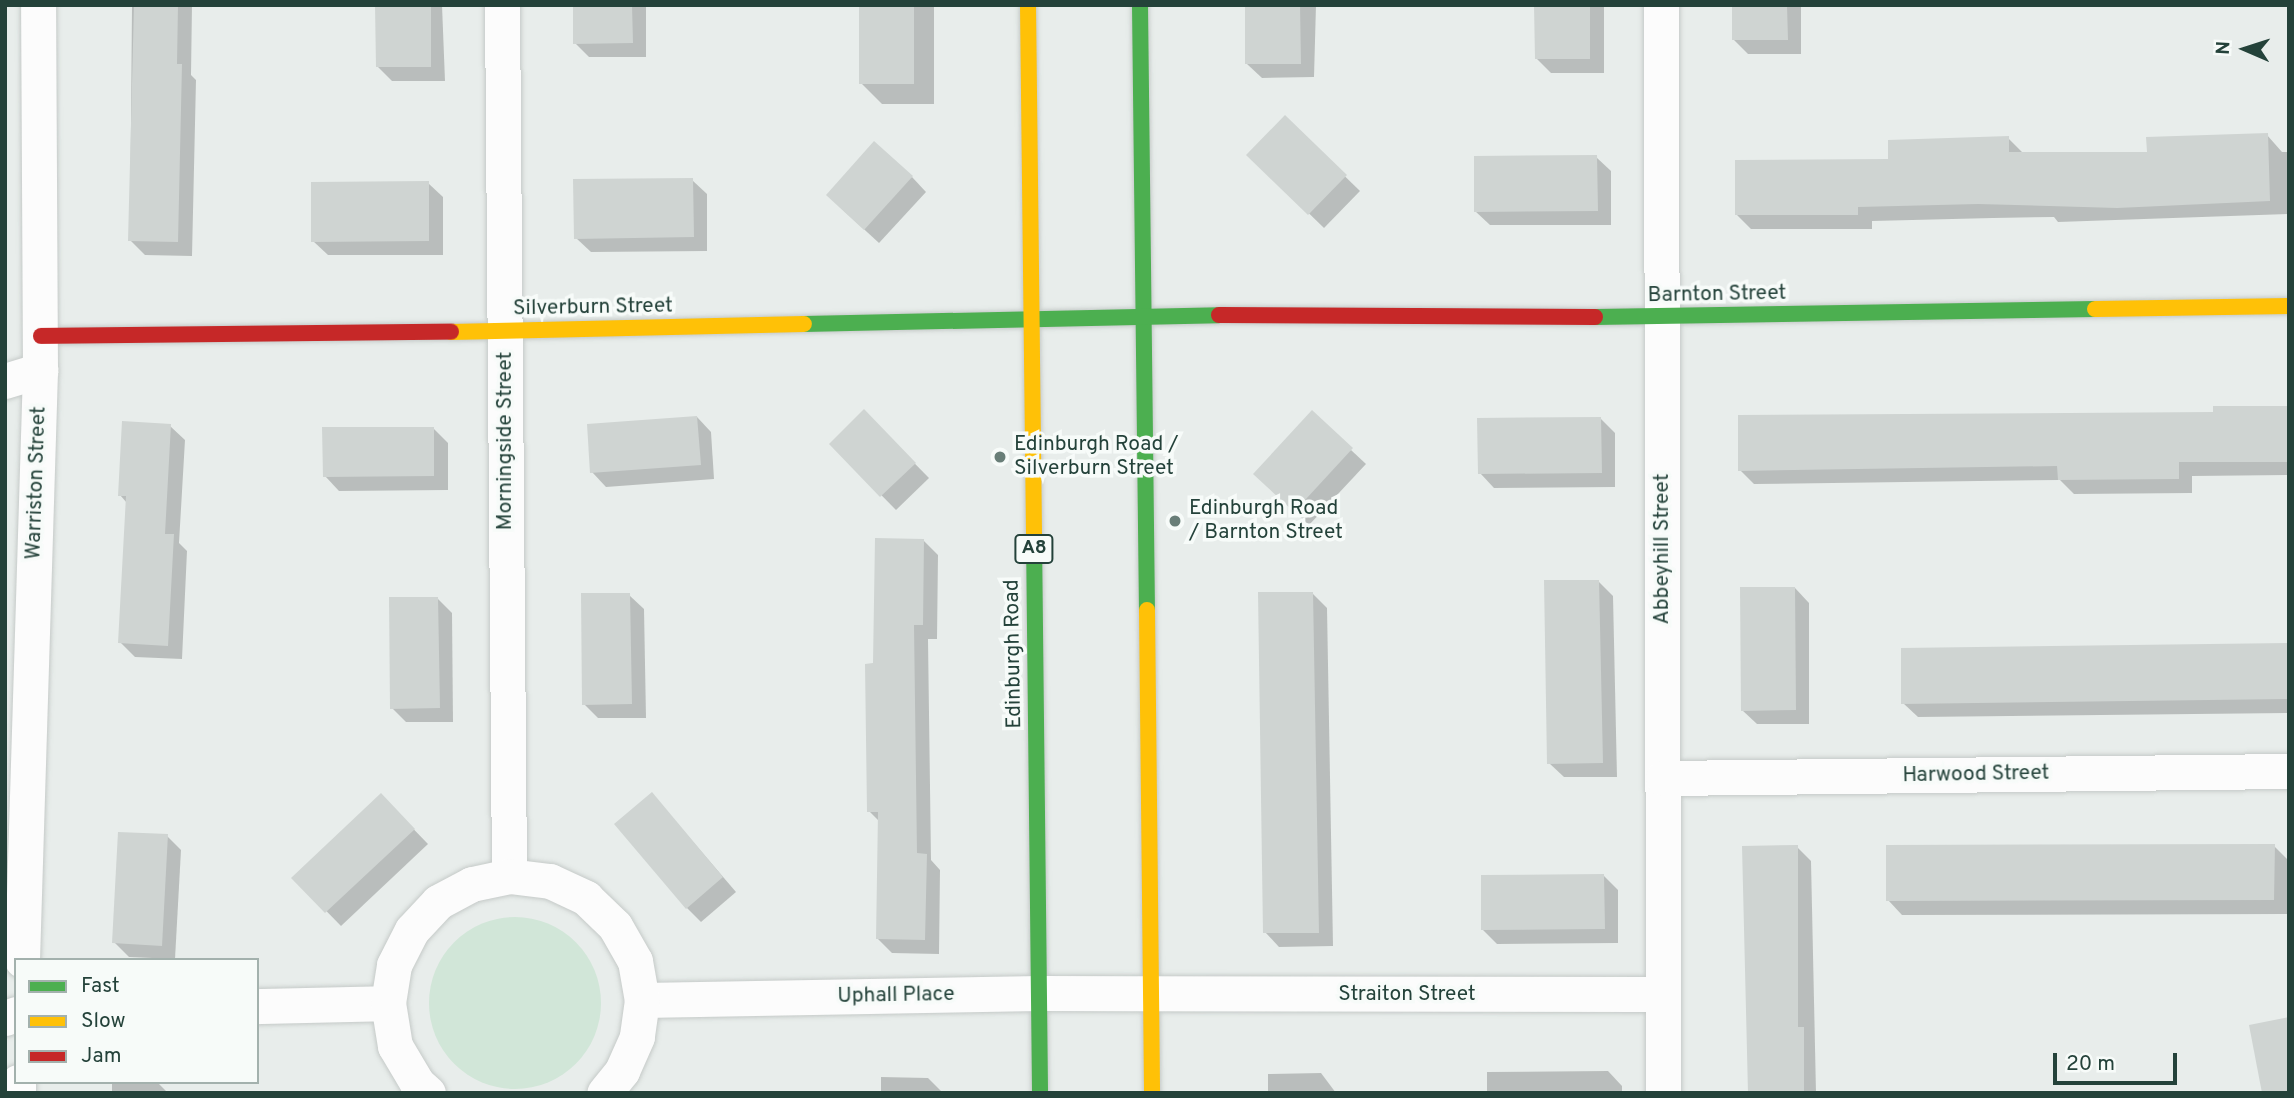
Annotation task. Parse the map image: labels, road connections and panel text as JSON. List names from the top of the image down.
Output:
{
  "streets": {
    "street": [
      "Barnton Street",
      "Silverburn Street",
      "Morningside Street",
      "Warriston Street",
      "A8",
      "Abbeyhill Street",
      "Edinburgh Road",
      "Harwood Street",
      "Straiton Street",
      "Uphall Place"
    ]
  },
  "crossings": [
    ["Barnton Street", "Silverburn Street"],
    ["Barnton Street", "Abbeyhill Street"],
    ["Silverburn Street", "Morningside Street"],
    ["Silverburn Street", "Warriston Street"],
    ["Silverburn Street", "Edinburgh Road"],
    ["Abbeyhill Street", "Harwood Street"],
    ["Abbeyhill Street", "Straiton Street"],
    ["Edinburgh Road", "Uphall Place"],
    ["Straiton Street", "Uphall Place"]
  ],
  "places": ["Edinburgh Road / Silverburn Street", "Edinburgh Road / Barnton Street"],
  "legend": ["Fast", "Slow", "Jam"],
  "scale_bar": "20 m",
  "north": "left"
}
